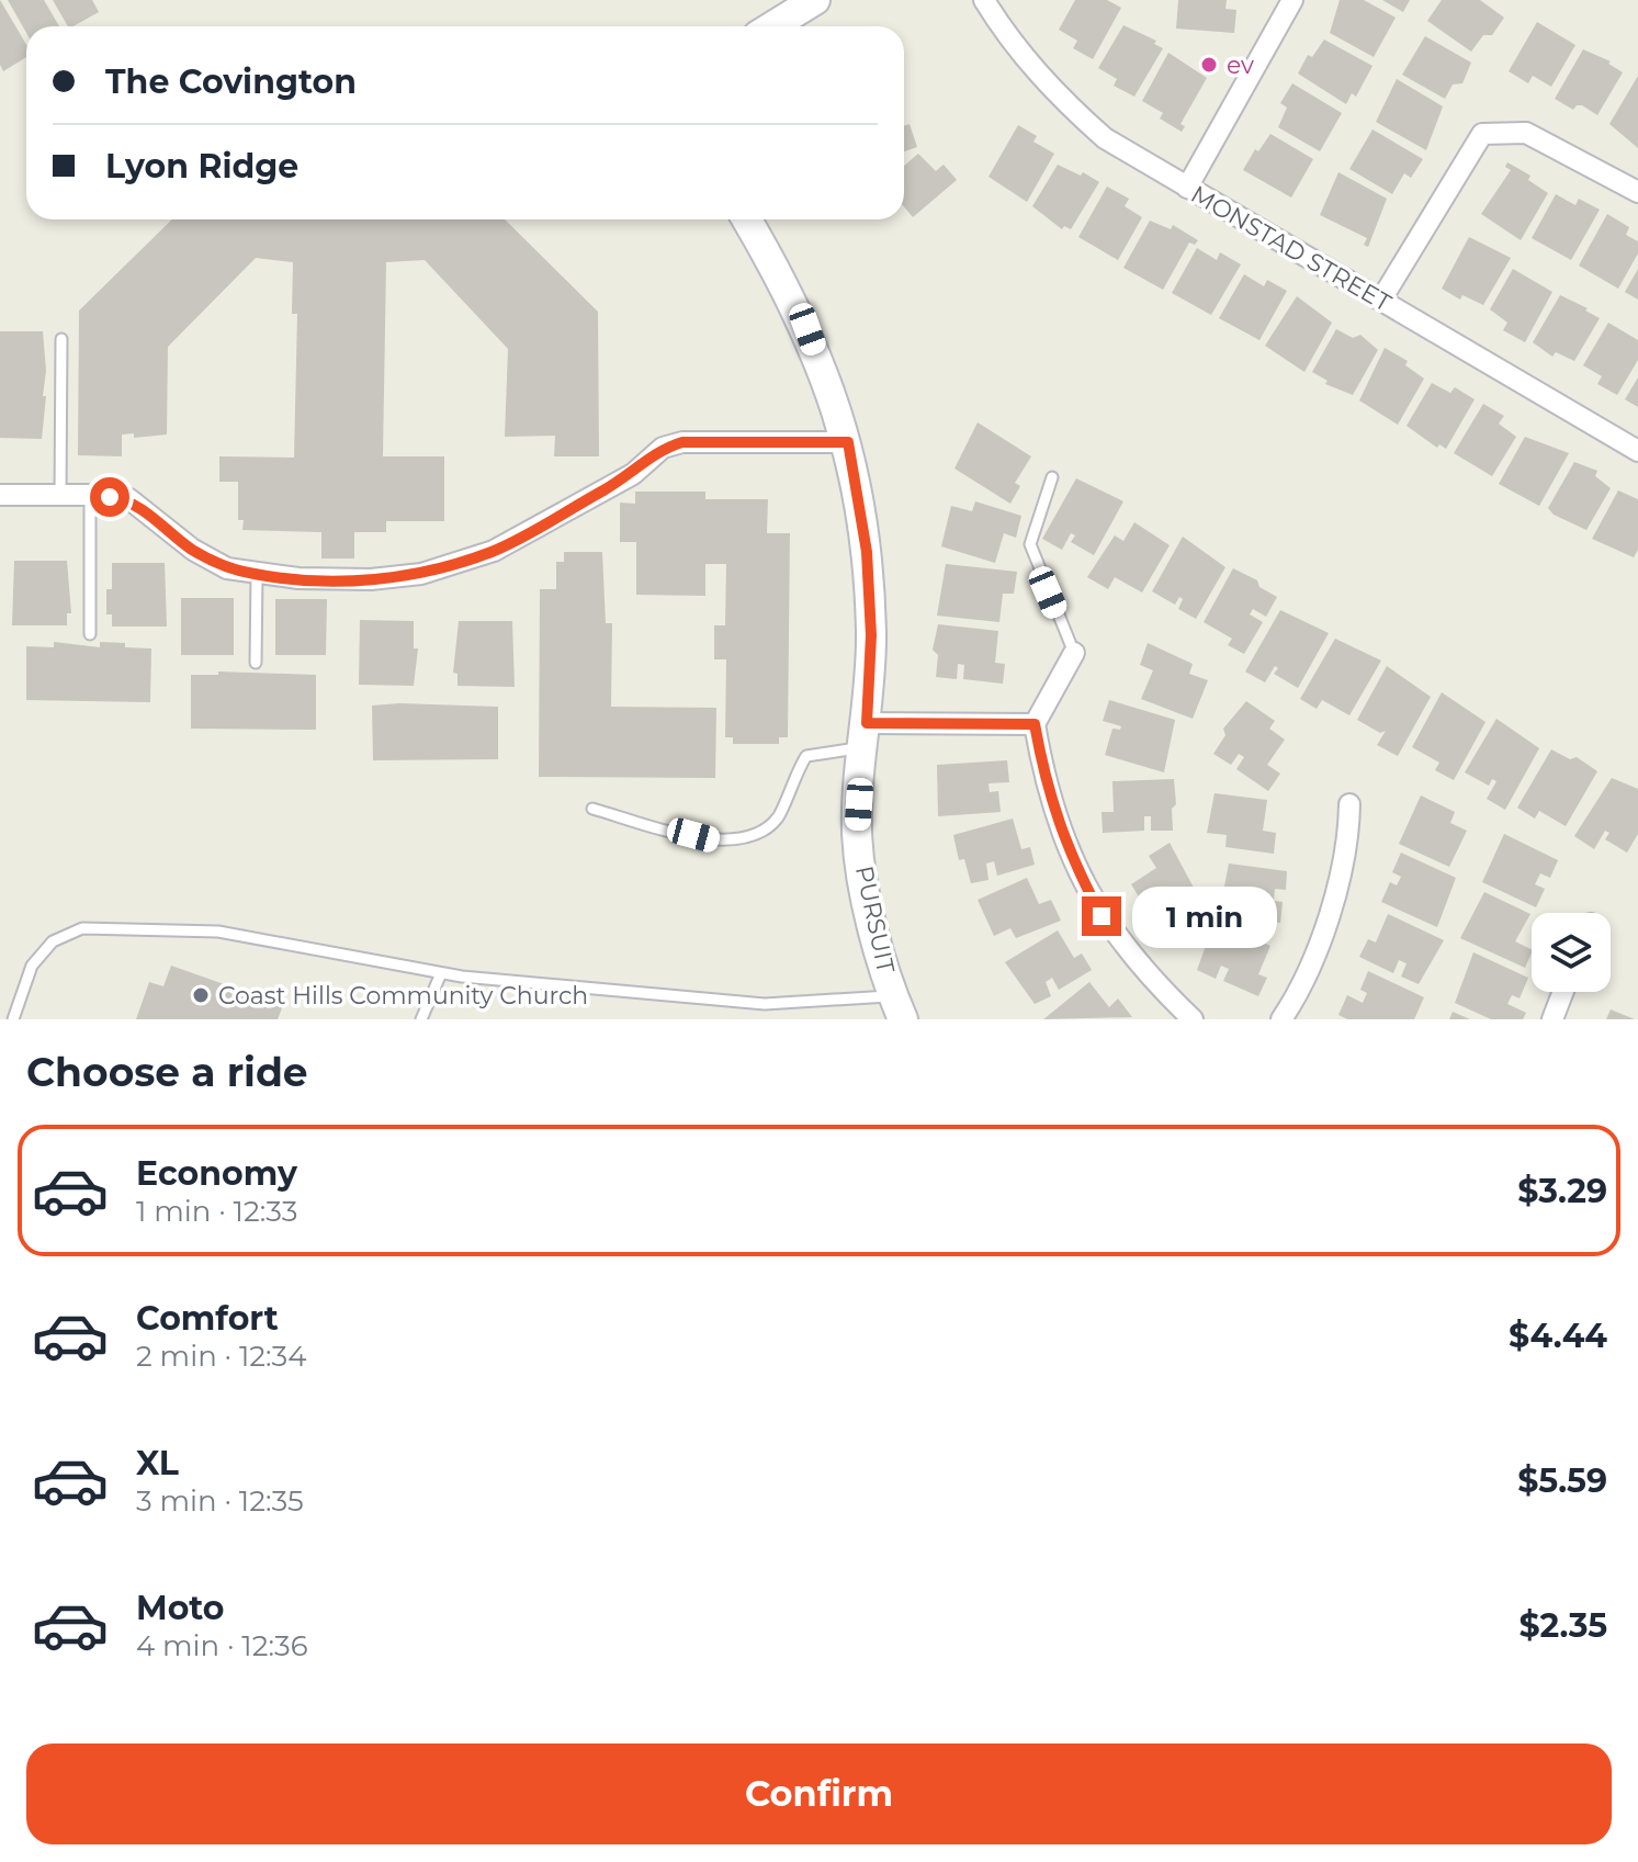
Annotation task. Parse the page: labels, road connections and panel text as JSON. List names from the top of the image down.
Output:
{
  "streets": {
    "street": ["MONSTAD STREET", "PURSUIT"]
  },
  "places": ["ev", "Coast Hills Community Church"],
  "page": {
    "banner": ["The Covington", "Lyon Ridge"],
    "bubble": "1 min",
    "heading": "Choose a ride",
    "list": [
      {
        "name": "Economy",
        "note": "1 min · 12:33",
        "value": "$3.29"
      },
      {
        "name": "Comfort",
        "note": "2 min · 12:34",
        "value": "$4.44"
      },
      {
        "name": "XL",
        "note": "3 min · 12:35",
        "value": "$5.59"
      },
      {
        "name": "Moto",
        "note": "4 min · 12:36",
        "value": "$2.35"
      }
    ],
    "buttons": "Confirm"
  }
}
